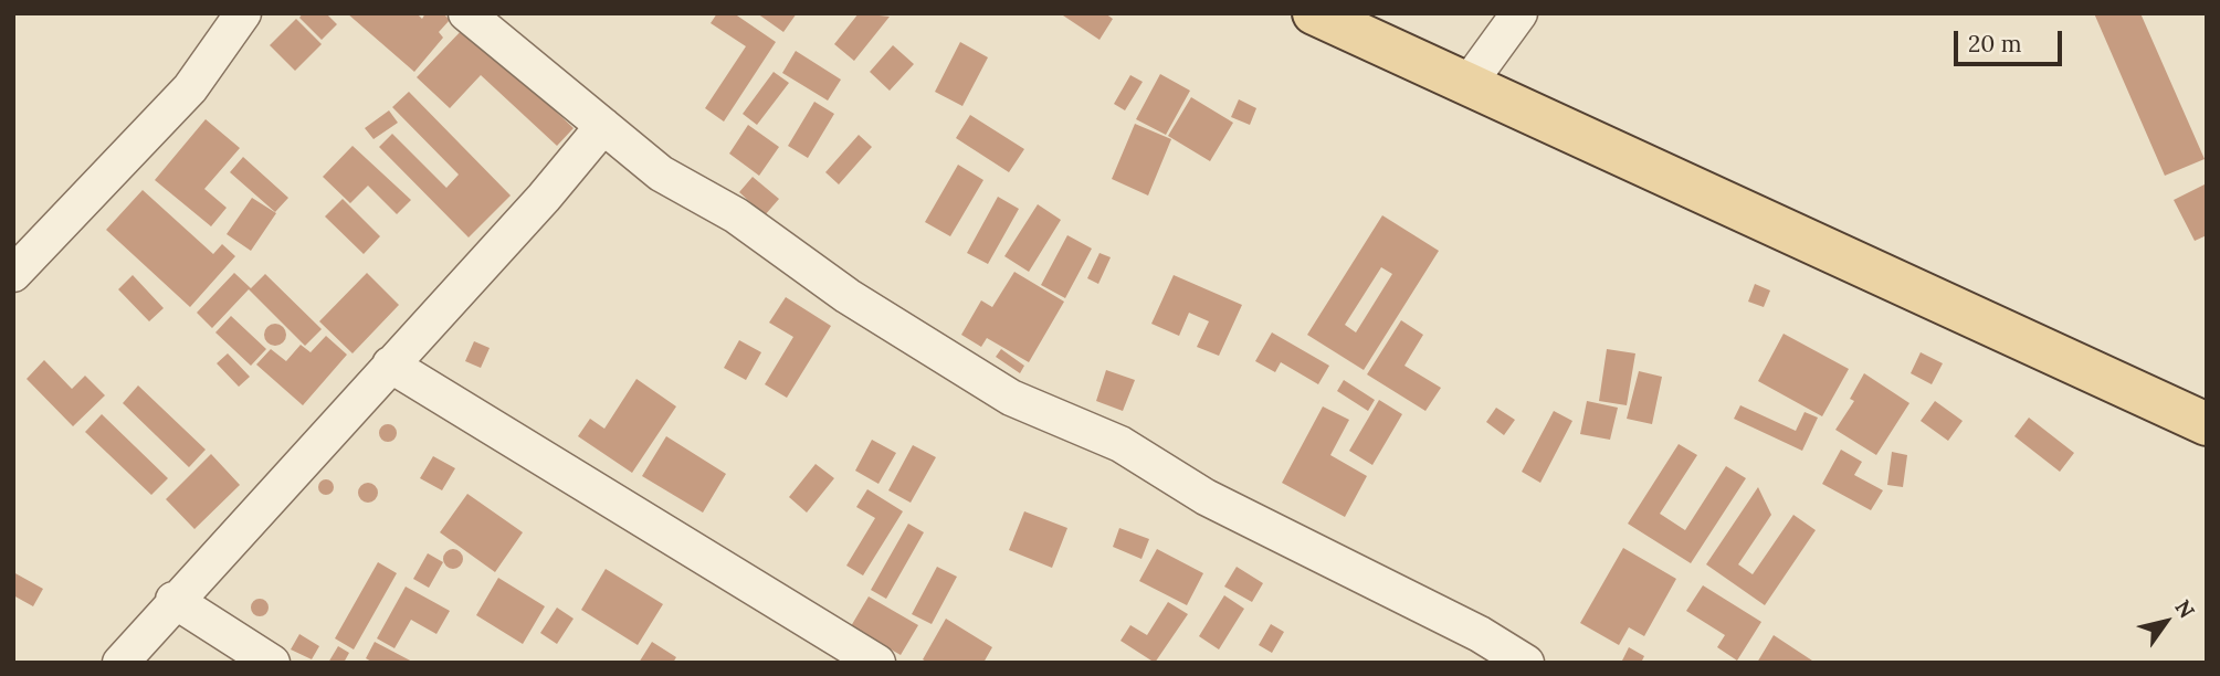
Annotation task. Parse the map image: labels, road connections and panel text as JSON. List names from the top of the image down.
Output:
{
  "scale_bar": "20 m",
  "north": "top right"
}
